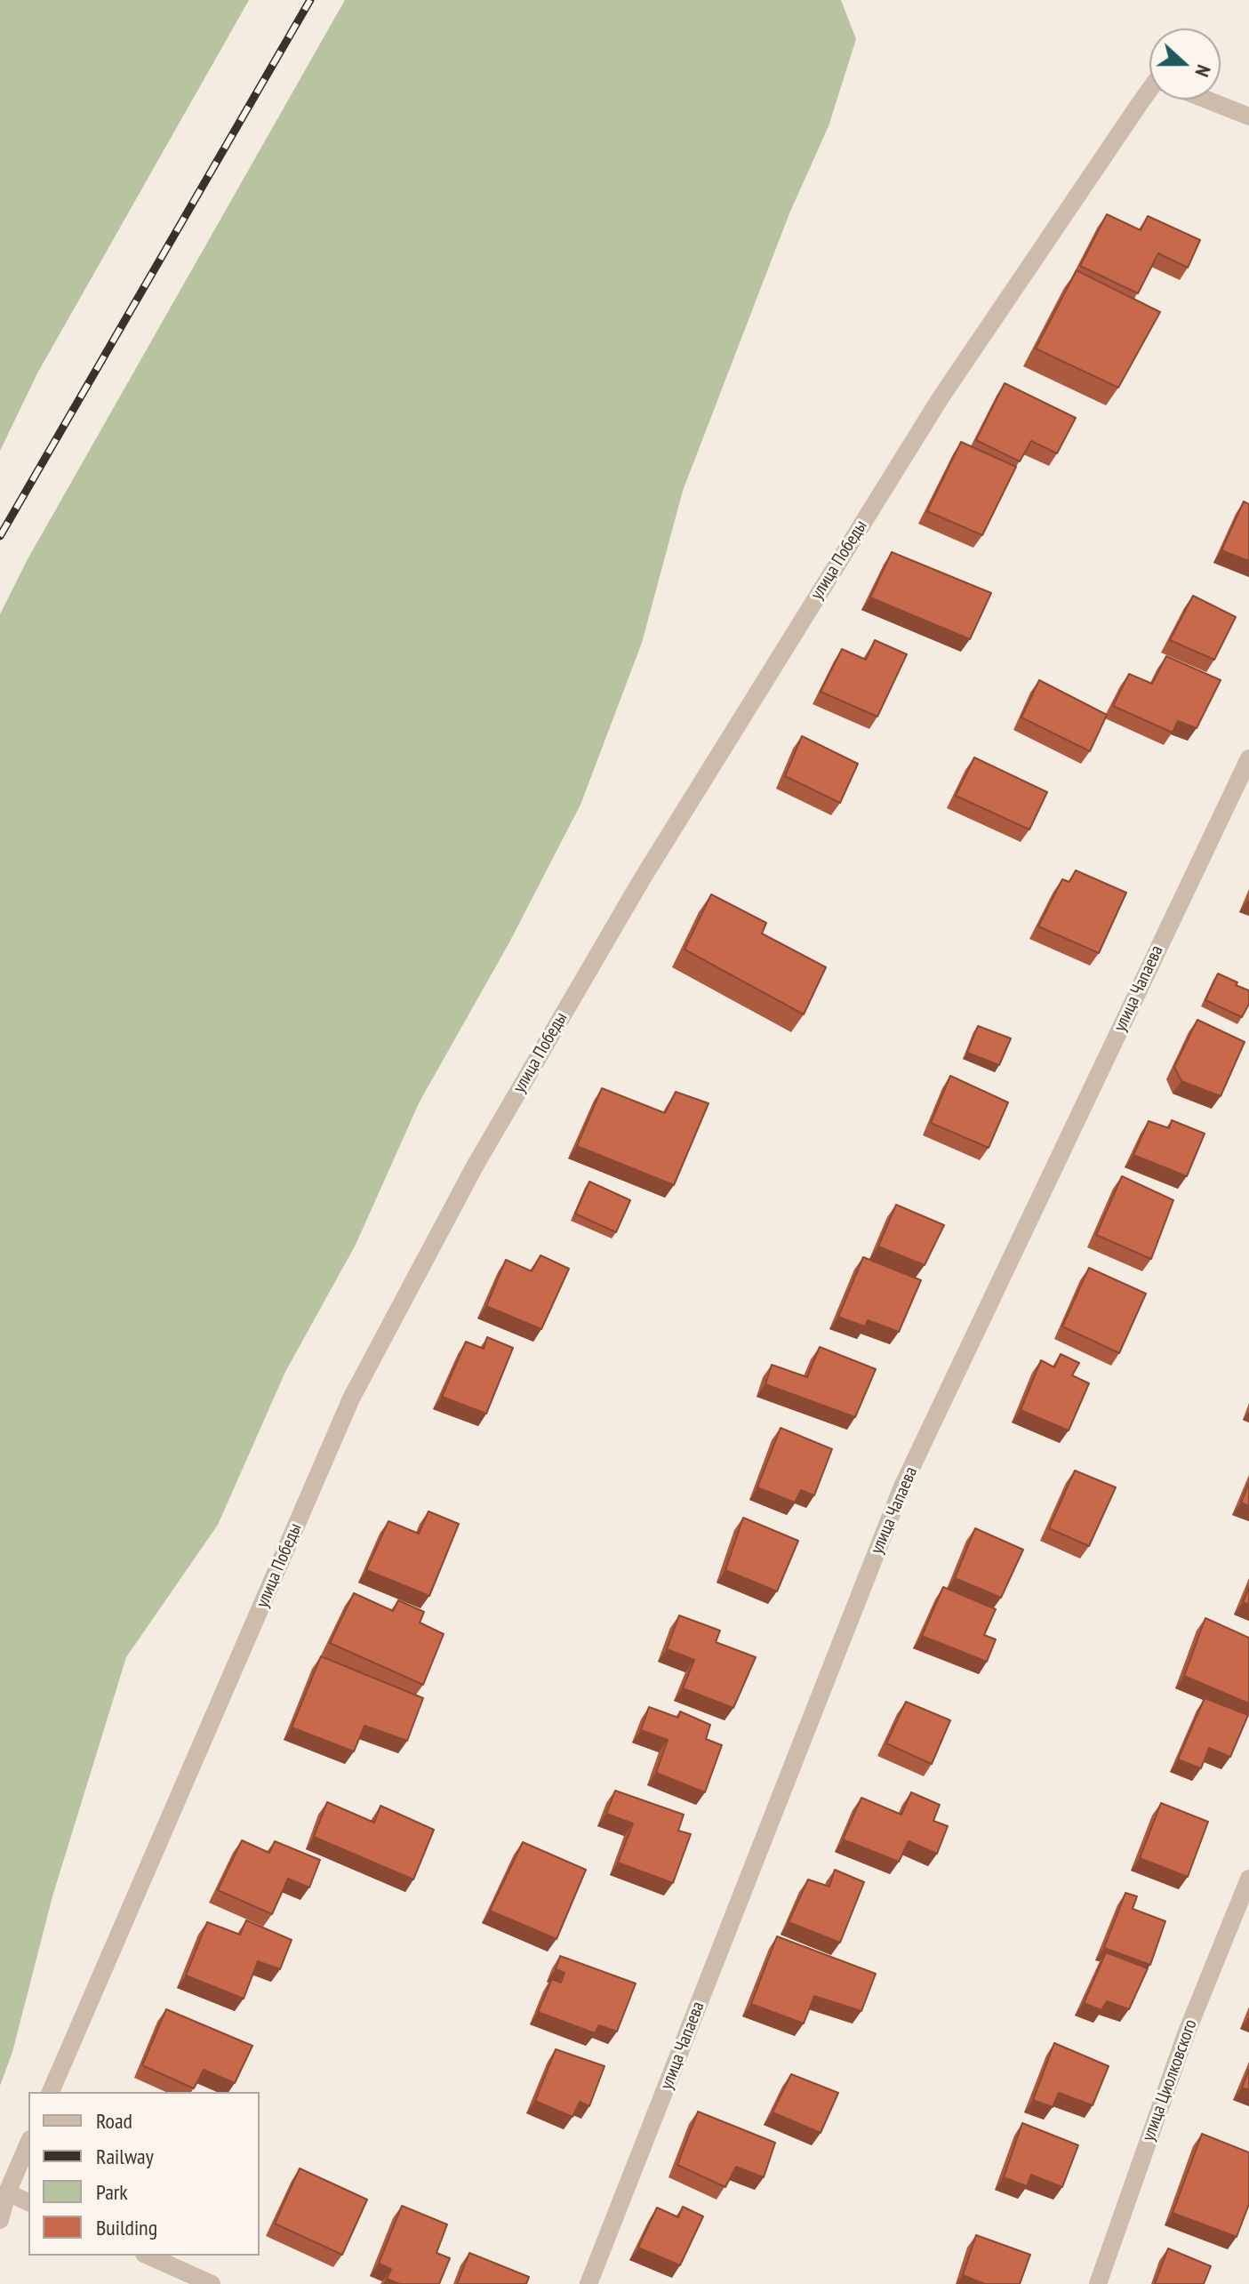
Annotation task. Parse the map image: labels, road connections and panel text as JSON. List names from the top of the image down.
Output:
{
  "streets": {
    "street": ["улица Победы", "улица Чапаева", "улица Циолковского"]
  },
  "legend": [
    "Road",
    "Railway",
    "Park",
    "Building"
  ],
  "north": "right"
}
